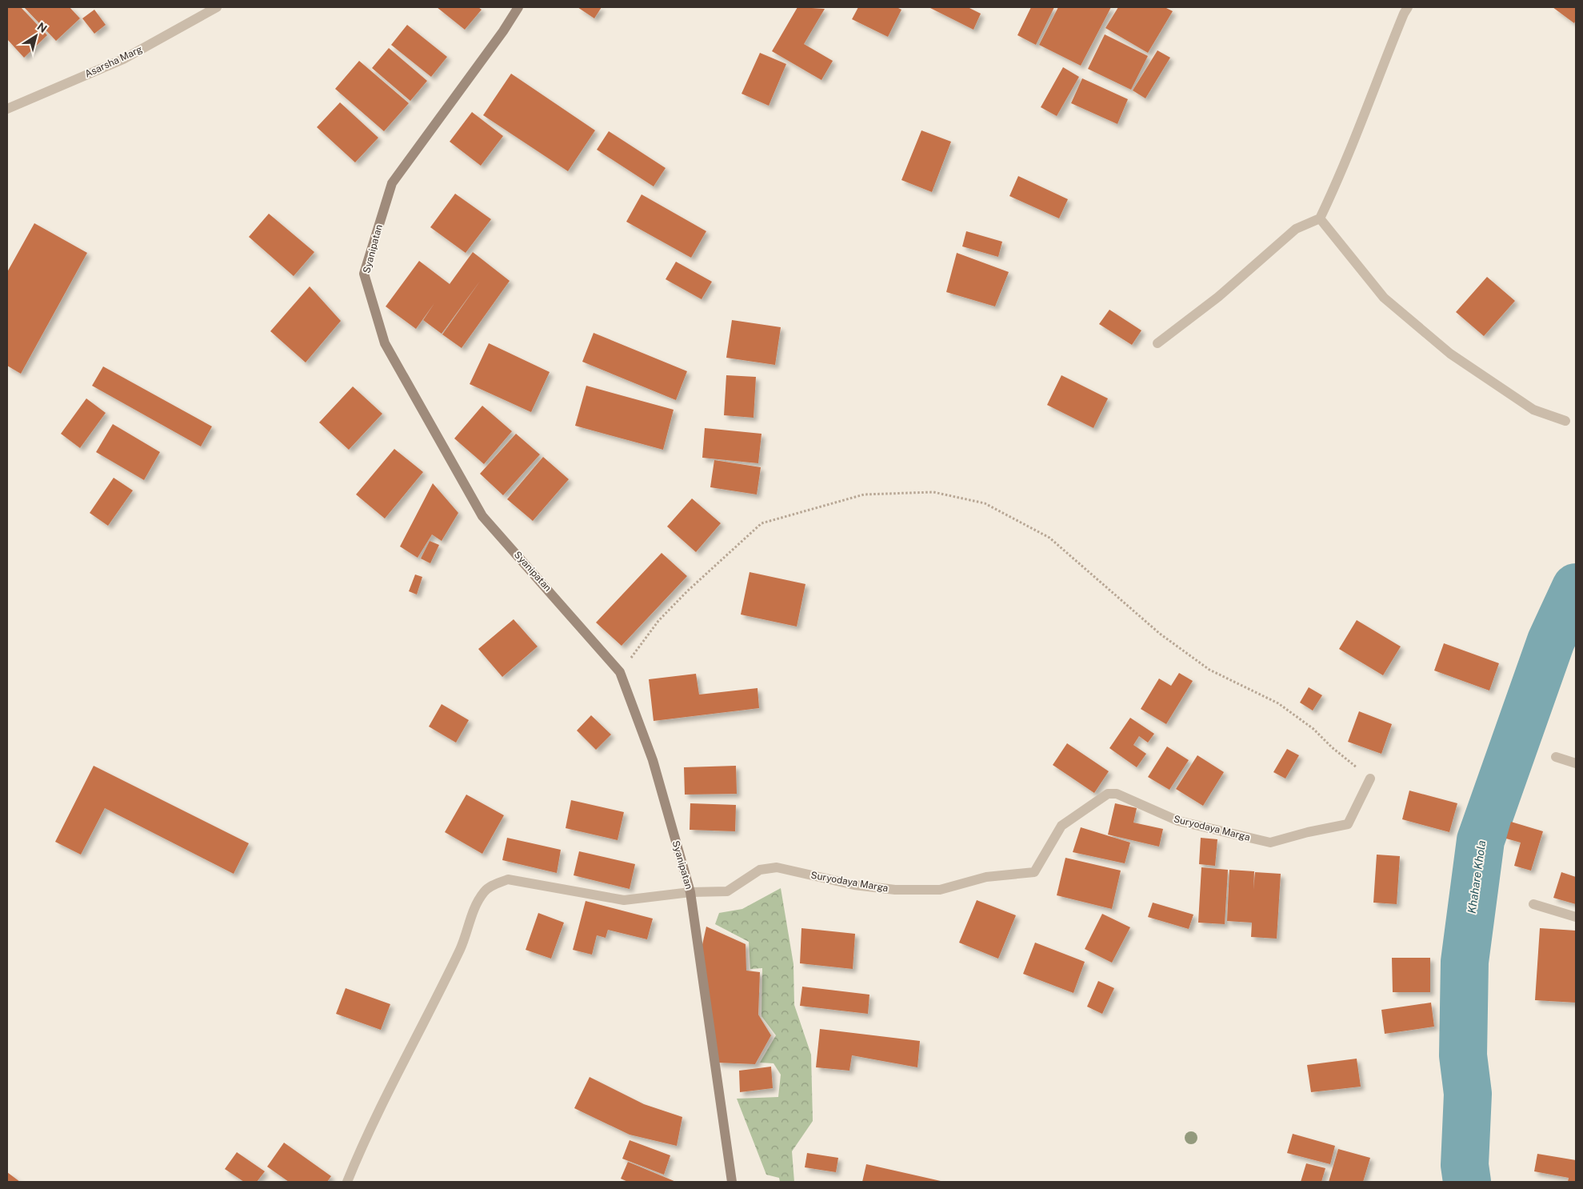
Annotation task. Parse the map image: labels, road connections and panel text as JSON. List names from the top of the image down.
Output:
{
  "streets": {
    "main road": ["Syanipatan"],
    "street": ["Asarsha Marg", "Suryodaya Marga"]
  },
  "crossings": [
    ["Syanipatan", "Suryodaya Marga"]
  ],
  "water": ["Khahare Khola"],
  "north": "top right"
}
